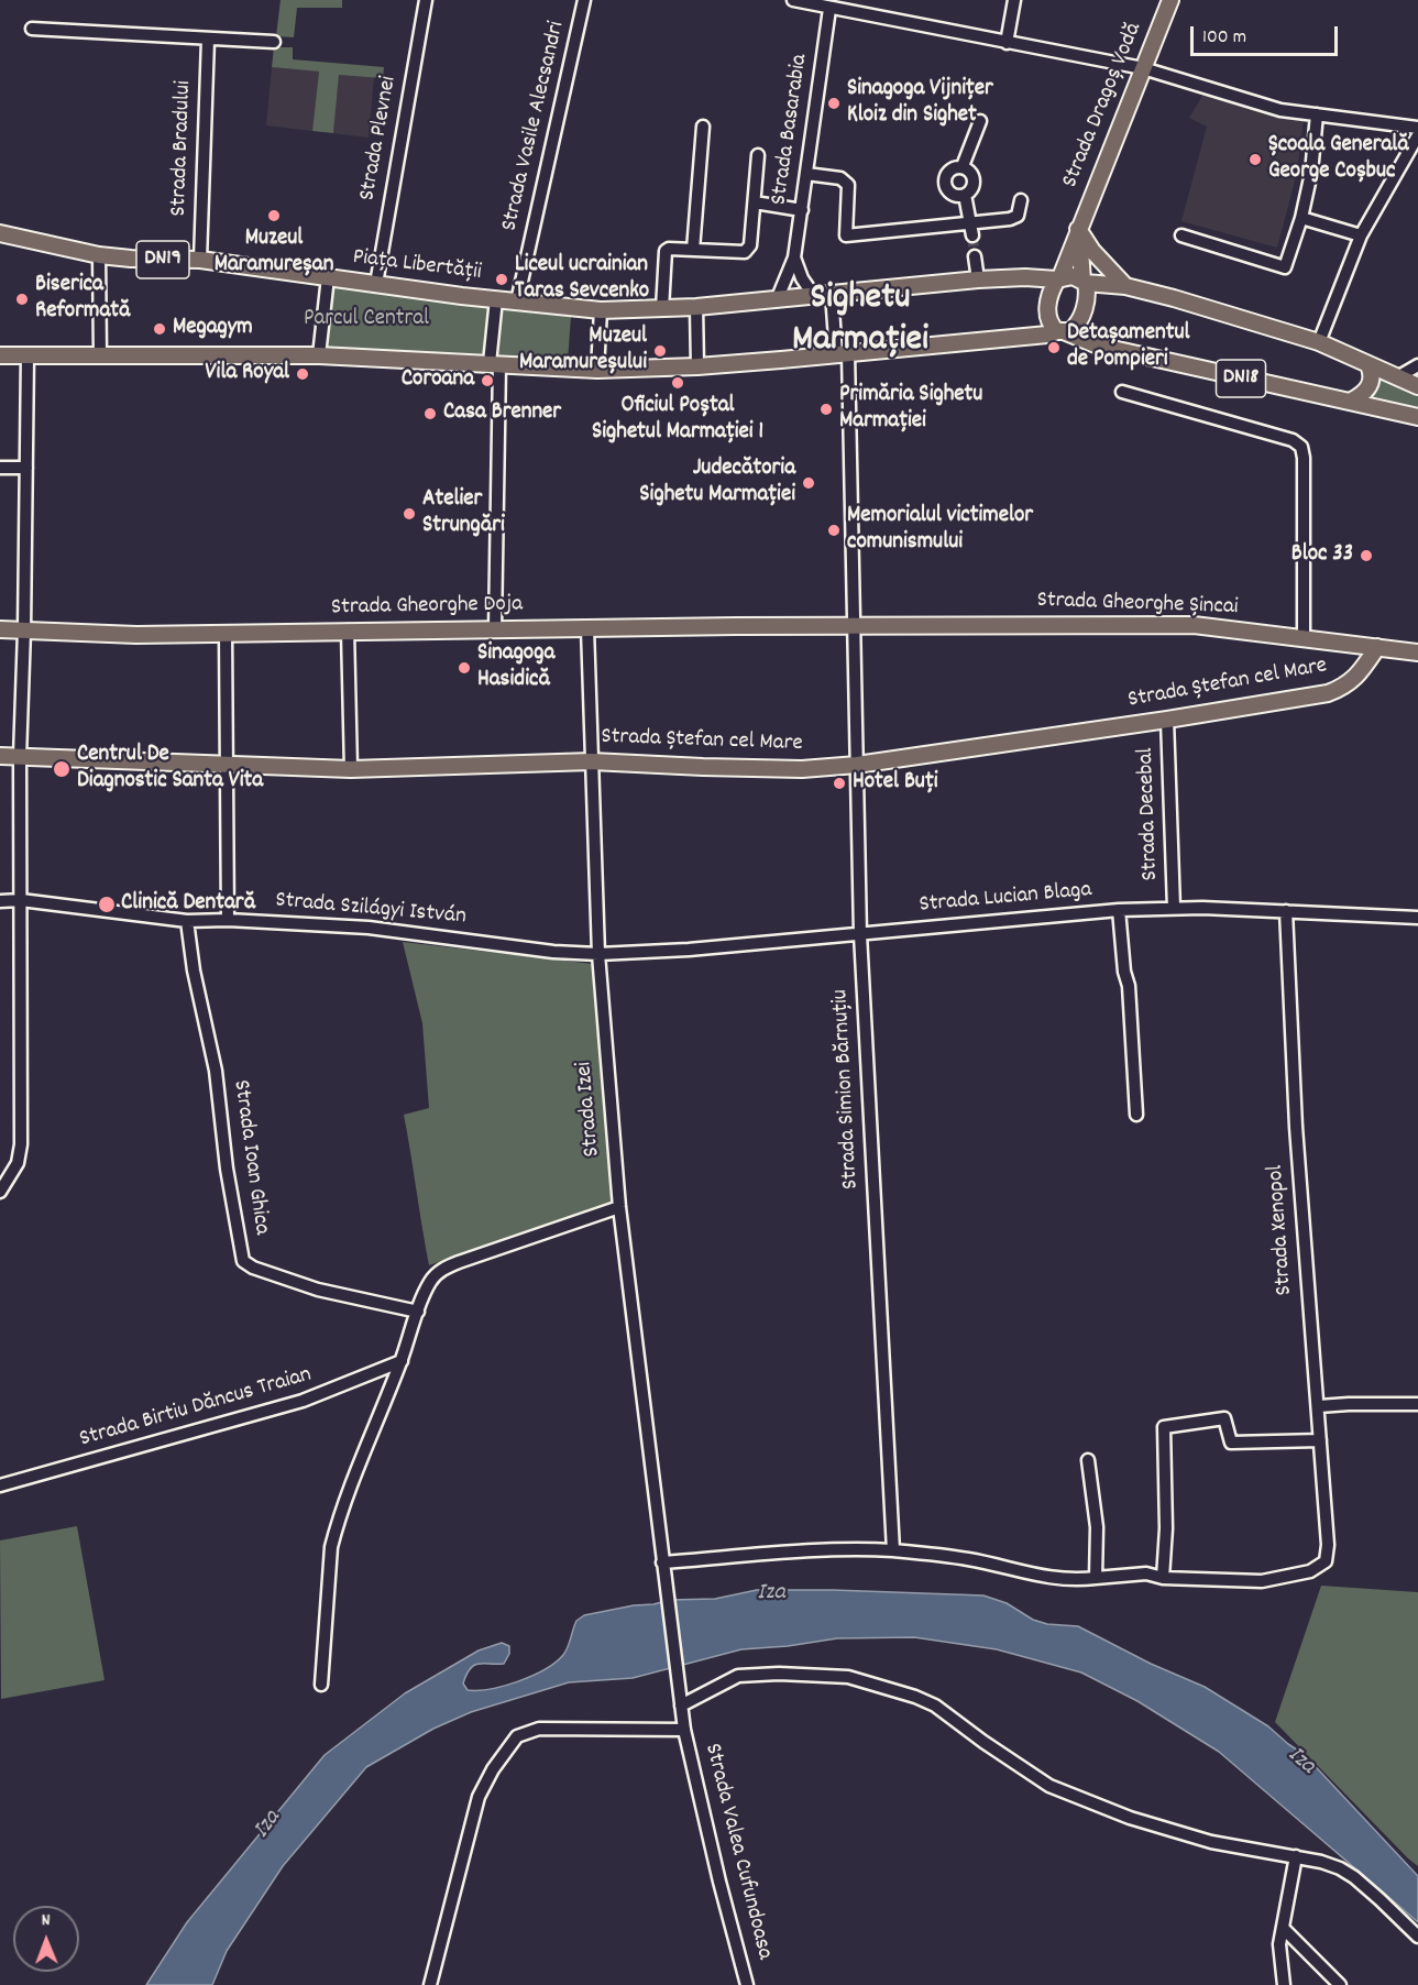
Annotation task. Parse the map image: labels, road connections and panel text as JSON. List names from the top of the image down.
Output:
{
  "streets": {
    "main road": [
      "Strada Dragoș Vodă",
      "DN19",
      "Piața Libertății",
      "DN18",
      "Strada Gheorghe Șincai",
      "Strada Gheorghe Doja",
      "Strada Ștefan cel Mare"
    ],
    "street": [
      "Strada Vasile Alecsandri",
      "Strada Basarabia",
      "Strada Plevnei",
      "Strada Bradului",
      "Strada Decebal",
      "Strada Lucian Blaga",
      "Strada Szilágyi István",
      "Strada Simion Bărnuțiu",
      "Strada Izei",
      "Strada Ioan Ghica",
      "Strada Xenopol",
      "Strada Birtiu Dăncus Traian",
      "Strada Valea Cufundoasa"
    ]
  },
  "crossings": [
    ["Strada Dragoș Vodă", "DN19"],
    ["Strada Dragoș Vodă", "DN18"],
    ["Strada Vasile Alecsandri", "Piața Libertății"],
    ["Strada Basarabia", "DN19"],
    ["Strada Plevnei", "Piața Libertății"],
    ["Strada Bradului", "DN19"],
    ["DN19", "Piața Libertății"],
    ["DN19", "DN18"],
    ["DN19", "Strada Simion Bărnuțiu"],
    ["Strada Gheorghe Șincai", "Strada Gheorghe Doja"],
    ["Strada Gheorghe Șincai", "Strada Ștefan cel Mare"],
    ["Strada Gheorghe Șincai", "Strada Simion Bărnuțiu"],
    ["Strada Gheorghe Doja", "Strada Simion Bărnuțiu"],
    ["Strada Gheorghe Doja", "Strada Izei"],
    ["Strada Ștefan cel Mare", "Strada Decebal"],
    ["Strada Ștefan cel Mare", "Strada Simion Bărnuțiu"],
    ["Strada Ștefan cel Mare", "Strada Izei"],
    ["Strada Decebal", "Strada Lucian Blaga"],
    ["Strada Lucian Blaga", "Strada Szilágyi István"],
    ["Strada Lucian Blaga", "Strada Simion Bărnuțiu"],
    ["Strada Lucian Blaga", "Strada Izei"],
    ["Strada Lucian Blaga", "Strada Xenopol"],
    ["Strada Szilágyi István", "Strada Izei"],
    ["Strada Szilágyi István", "Strada Ioan Ghica"],
    ["Strada Izei", "Strada Valea Cufundoasa"]
  ],
  "districts": ["Sighetu Marmației"],
  "water": ["Iza"],
  "parks": ["Parcul Central"],
  "places": [
    "Sinagoga Vijnițer Kloiz din Sighet",
    "Școala Generală George Coșbuc",
    "Muzeul Maramureșan",
    "Liceul ucrainian Taras Sevcenko",
    "Biserica Reformată",
    "Megagym",
    "Detașamentul de Pompieri",
    "Muzeul Maramureșului",
    "Vila Royal",
    "Coroana",
    "Oficiul Poștal Sighetul Marmației 1",
    "Primăria Sighetu Marmației",
    "Casa Brenner",
    "Judecătoria Sighetu Marmației",
    "Atelier Strungări",
    "Memorialul victimelor comunismului",
    "Bloc 33",
    "Sinagoga Hasidică",
    "Centrul De Diagnostic Santa Vita",
    "Hotel Buți",
    "Clinică Dentară"
  ],
  "scale_bar": "100 m",
  "north": "top"
}
